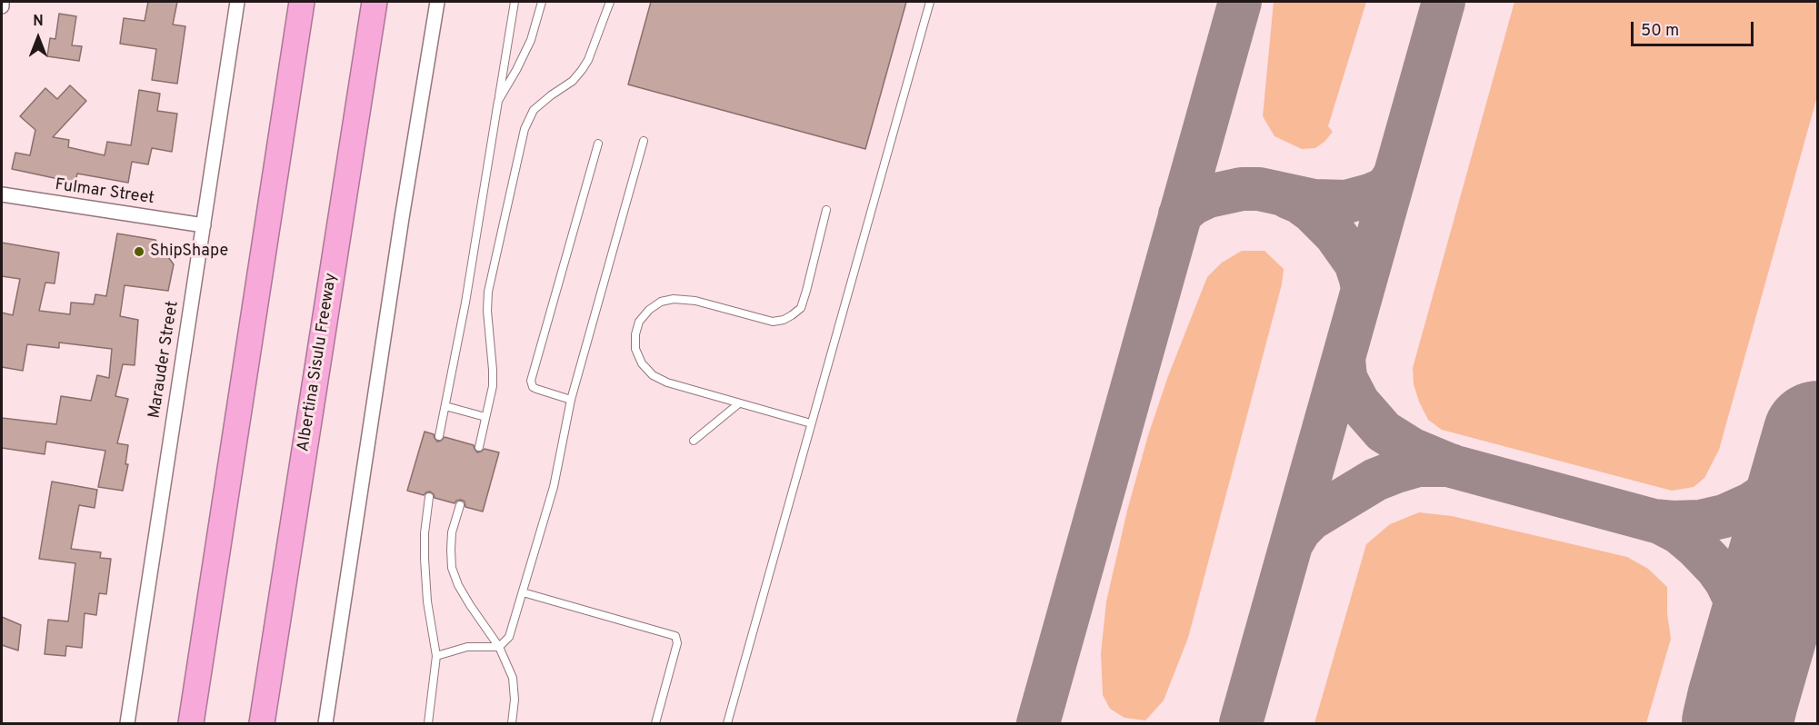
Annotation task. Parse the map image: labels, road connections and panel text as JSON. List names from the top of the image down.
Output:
{
  "streets": {
    "highway": ["Albertina Sisulu Freeway"],
    "street": ["Fulmar Street", "Marauder Street"]
  },
  "crossings": [
    ["Fulmar Street", "Marauder Street"]
  ],
  "places": ["ShipShape"],
  "scale_bar": "50 m",
  "north": "top"
}
